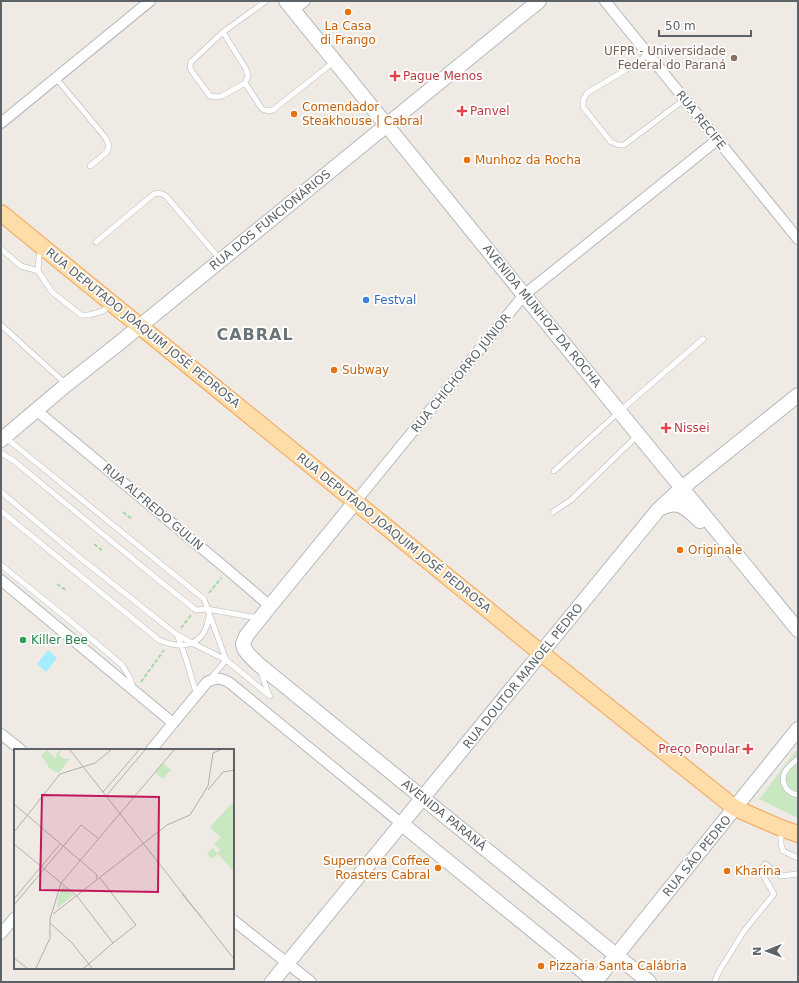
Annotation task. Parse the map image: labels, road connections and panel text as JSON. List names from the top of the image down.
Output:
{
  "streets": {
    "main road": ["RUA DEPUTADO JOAQUIM JOSÉ PEDROSA"],
    "street": [
      "RUA RECIFE",
      "RUA DOS FUNCIONÁRIOS",
      "AVENIDA MUNHOZ DA ROCHA",
      "RUA CHICHORRO JÚNIOR",
      "RUA ALFREDO GULIN",
      "RUA DOUTOR MANOEL PEDRO",
      "AVENIDA PARANÁ",
      "RUA SÃO PEDRO"
    ]
  },
  "crossings": [
    ["RUA RECIFE", "RUA CHICHORRO JÚNIOR"],
    ["RUA DOS FUNCIONÁRIOS", "AVENIDA MUNHOZ DA ROCHA"],
    ["RUA DOS FUNCIONÁRIOS", "RUA DEPUTADO JOAQUIM JOSÉ PEDROSA"],
    ["RUA DOS FUNCIONÁRIOS", "RUA ALFREDO GULIN"],
    ["AVENIDA MUNHOZ DA ROCHA", "RUA CHICHORRO JÚNIOR"],
    ["AVENIDA MUNHOZ DA ROCHA", "RUA DOUTOR MANOEL PEDRO"],
    ["RUA DEPUTADO JOAQUIM JOSÉ PEDROSA", "RUA CHICHORRO JÚNIOR"],
    ["RUA DEPUTADO JOAQUIM JOSÉ PEDROSA", "RUA DOUTOR MANOEL PEDRO"],
    ["RUA DEPUTADO JOAQUIM JOSÉ PEDROSA", "RUA SÃO PEDRO"],
    ["RUA CHICHORRO JÚNIOR", "RUA ALFREDO GULIN"],
    ["RUA CHICHORRO JÚNIOR", "AVENIDA PARANÁ"],
    ["RUA DOUTOR MANOEL PEDRO", "AVENIDA PARANÁ"],
    ["AVENIDA PARANÁ", "RUA SÃO PEDRO"]
  ],
  "districts": ["CABRAL"],
  "places": {
    "other": [
      "La Casa di Frango",
      "UFPR - Universidade Federal do Paraná",
      "Comendador Steakhouse | Cabral",
      "Munhoz da Rocha",
      "Festval",
      "Subway",
      "Originale",
      "Killer Bee",
      "Supernova Coffee Roasters Cabral",
      "Kharina",
      "Pizzaria Santa Calábria"
    ],
    "health": [
      "Pague Menos",
      "Panvel",
      "Nissei",
      "Preço Popular"
    ]
  },
  "scale_bar": "50 m",
  "north": "left"
}
